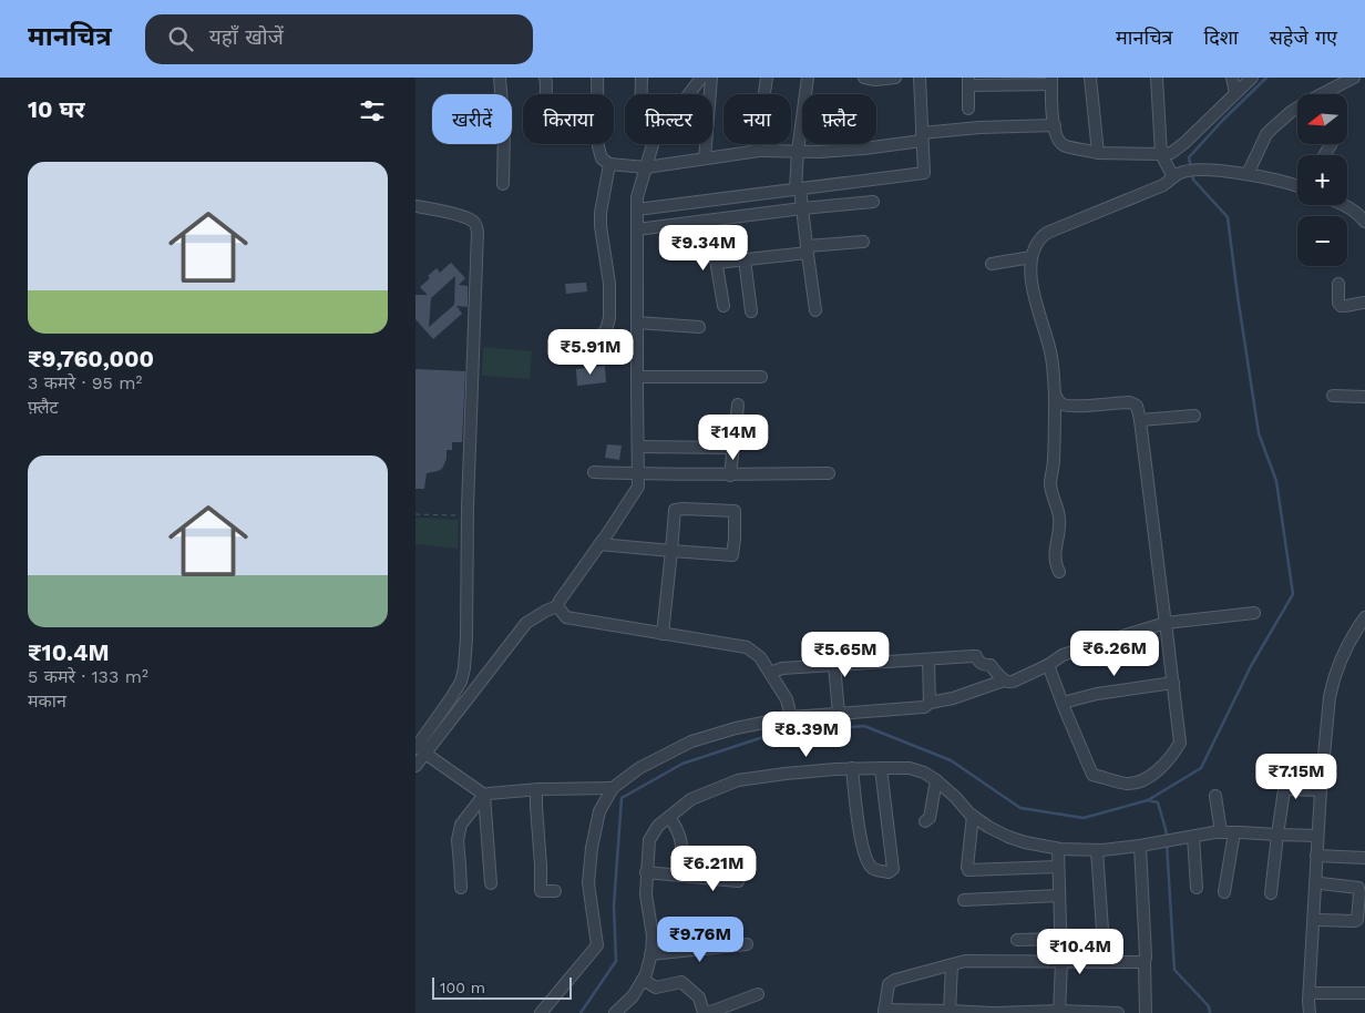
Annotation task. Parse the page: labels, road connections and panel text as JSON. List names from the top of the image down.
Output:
{
  "scale_bar": "100 m",
  "north": "left",
  "page": {
    "header": "मानचित्र",
    "search": "यहाँ खोजें",
    "nav": ["मानचित्र", "दिशा", "सहेजे गए"],
    "heading": "10 घर",
    "map_buttons": ["+", "−"],
    "chip": [
      "खरीदें",
      "किराया",
      "फ़िल्टर",
      "नया",
      "फ़्लैट"
    ],
    "list": [
      {
        "name": "₹9,760,000",
        "note": "3 कमरे · 95 m² · फ़्लैट"
      },
      {
        "name": "₹10.4M",
        "note": "5 कमरे · 133 m² · मकान"
      }
    ],
    "price": [
      "₹9.34M",
      "₹5.91M",
      "₹14M",
      "₹6.26M",
      "₹5.65M",
      "₹8.39M",
      "₹7.15M",
      "₹6.21M",
      "₹9.76M",
      "₹10.4M"
    ],
    "scale": "100 m"
  }
}
